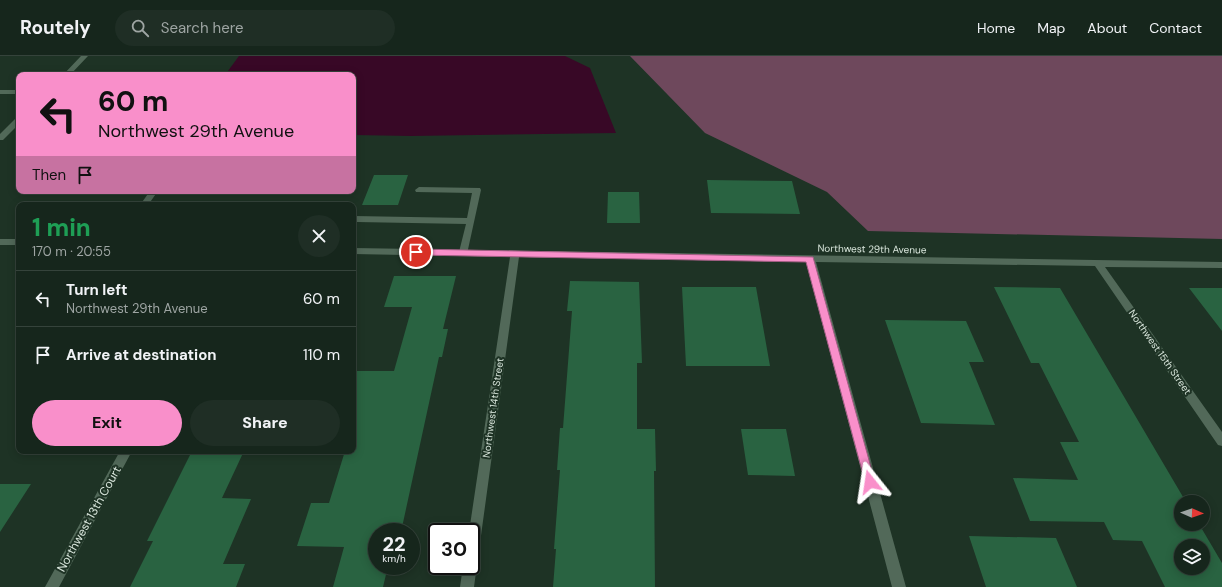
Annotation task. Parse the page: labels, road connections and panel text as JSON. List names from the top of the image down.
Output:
{
  "streets": {
    "street": [
      "Northwest 29th Avenue",
      "Northwest 15th Street",
      "Northwest 14th Street",
      "Northwest 13th Court"
    ]
  },
  "crossings": [
    ["Northwest 29th Avenue", "Northwest 15th Street"],
    ["Northwest 29th Avenue", "Northwest 14th Street"]
  ],
  "north": "right",
  "page": {
    "header": "Routely",
    "search": "Search here",
    "nav": [
      "Home",
      "Map",
      "About",
      "Contact"
    ],
    "turn": ["60 m", "Northwest 29th Avenue"],
    "then": "Then",
    "heading": ["1 min", "170 m · 20:55"],
    "list": [
      {
        "name": "Turn left",
        "note": "Northwest 29th Avenue",
        "value": "60 m"
      },
      {
        "name": "Arrive at destination",
        "value": "110 m"
      }
    ],
    "buttons": ["Exit", "Share"],
    "speed": "22 km/h",
    "limit": "30"
  }
}
